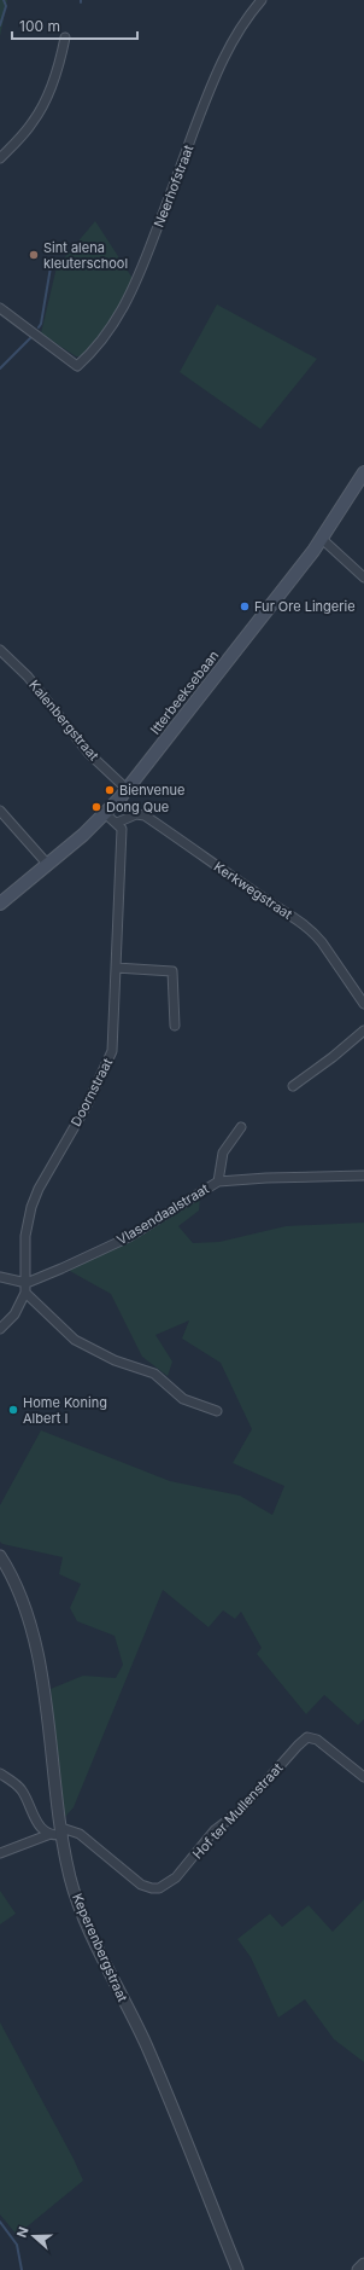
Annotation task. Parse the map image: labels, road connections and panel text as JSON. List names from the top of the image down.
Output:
{
  "streets": {
    "main road": ["Itterbeeksebaan"],
    "street": [
      "Neerhofstraat",
      "Kalenbergstraat",
      "Kerkwegstraat",
      "Doornstraat",
      "Vlasendaalstraat",
      "Hof ter Mullenstraat",
      "Keperenbergstraat"
    ]
  },
  "crossings": [
    ["Itterbeeksebaan", "Kalenbergstraat"],
    ["Kerkwegstraat", "Doornstraat"],
    ["Doornstraat", "Vlasendaalstraat"],
    ["Hof ter Mullenstraat", "Keperenbergstraat"]
  ],
  "places": [
    "Sint alena kleuterschool",
    "Fur Ore Lingerie",
    "Bienvenue",
    "Dong Que",
    "Home Koning Albert I"
  ],
  "scale_bar": "100 m",
  "north": "left"
}
